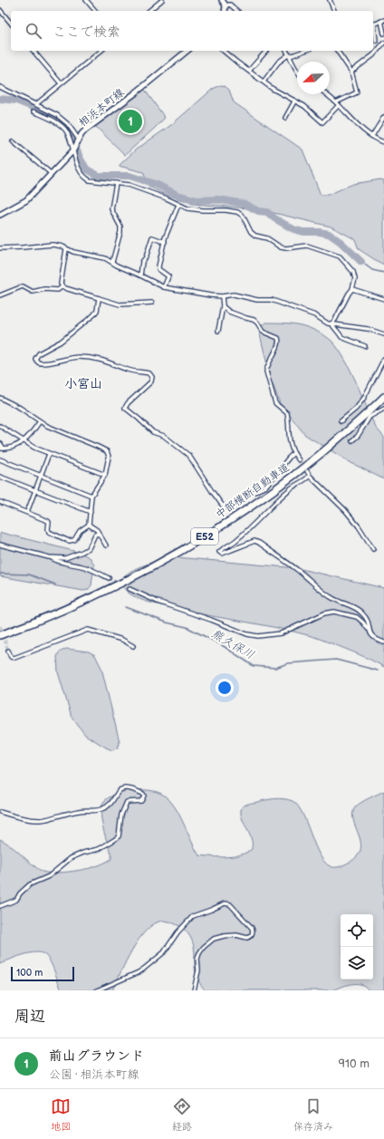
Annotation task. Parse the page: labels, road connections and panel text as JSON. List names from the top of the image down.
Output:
{
  "streets": {
    "highway": ["中部横断自動車道", "E52"],
    "main road": ["相浜本町線"]
  },
  "districts": ["小宮山"],
  "water": ["熊久保川"],
  "scale_bar": "100 m",
  "north": "bottom left",
  "page": {
    "search": "ここで検索",
    "pins": "1",
    "scale": "100 m",
    "heading": "周辺",
    "list": [
      {
        "mark": "1",
        "name": "前山グラウンド",
        "note": "公園 · 相浜本町線",
        "value": "910 m"
      }
    ],
    "nav": ["地図", "経路", "保存済み"]
  }
}
